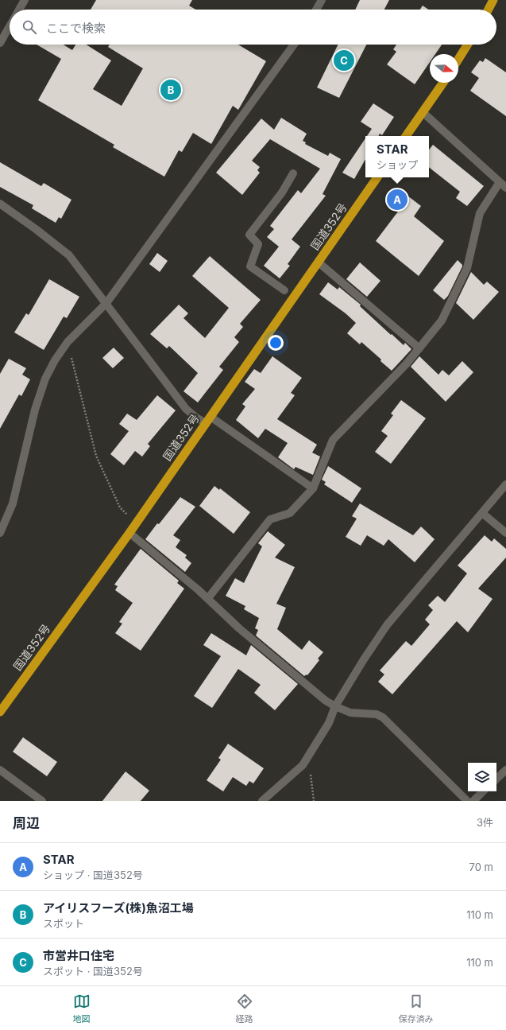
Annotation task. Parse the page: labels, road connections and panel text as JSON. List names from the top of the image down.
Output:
{
  "streets": {
    "highway": ["国道352号"]
  },
  "north": "right",
  "page": {
    "search": "ここで検索",
    "pins": ["C", "B", "A"],
    "popup": ["STAR", "ショップ"],
    "heading": ["周辺", "3件"],
    "list": [
      {
        "mark": "A",
        "name": "STAR",
        "note": "ショップ · 国道352号",
        "value": "70 m"
      },
      {
        "mark": "B",
        "name": "アイリスフーズ(株)魚沼工場",
        "note": "スポット",
        "value": "110 m"
      },
      {
        "mark": "C",
        "name": "市営井口住宅",
        "note": "スポット · 国道352号",
        "value": "110 m"
      }
    ],
    "nav": ["地図", "経路", "保存済み"]
  }
}
